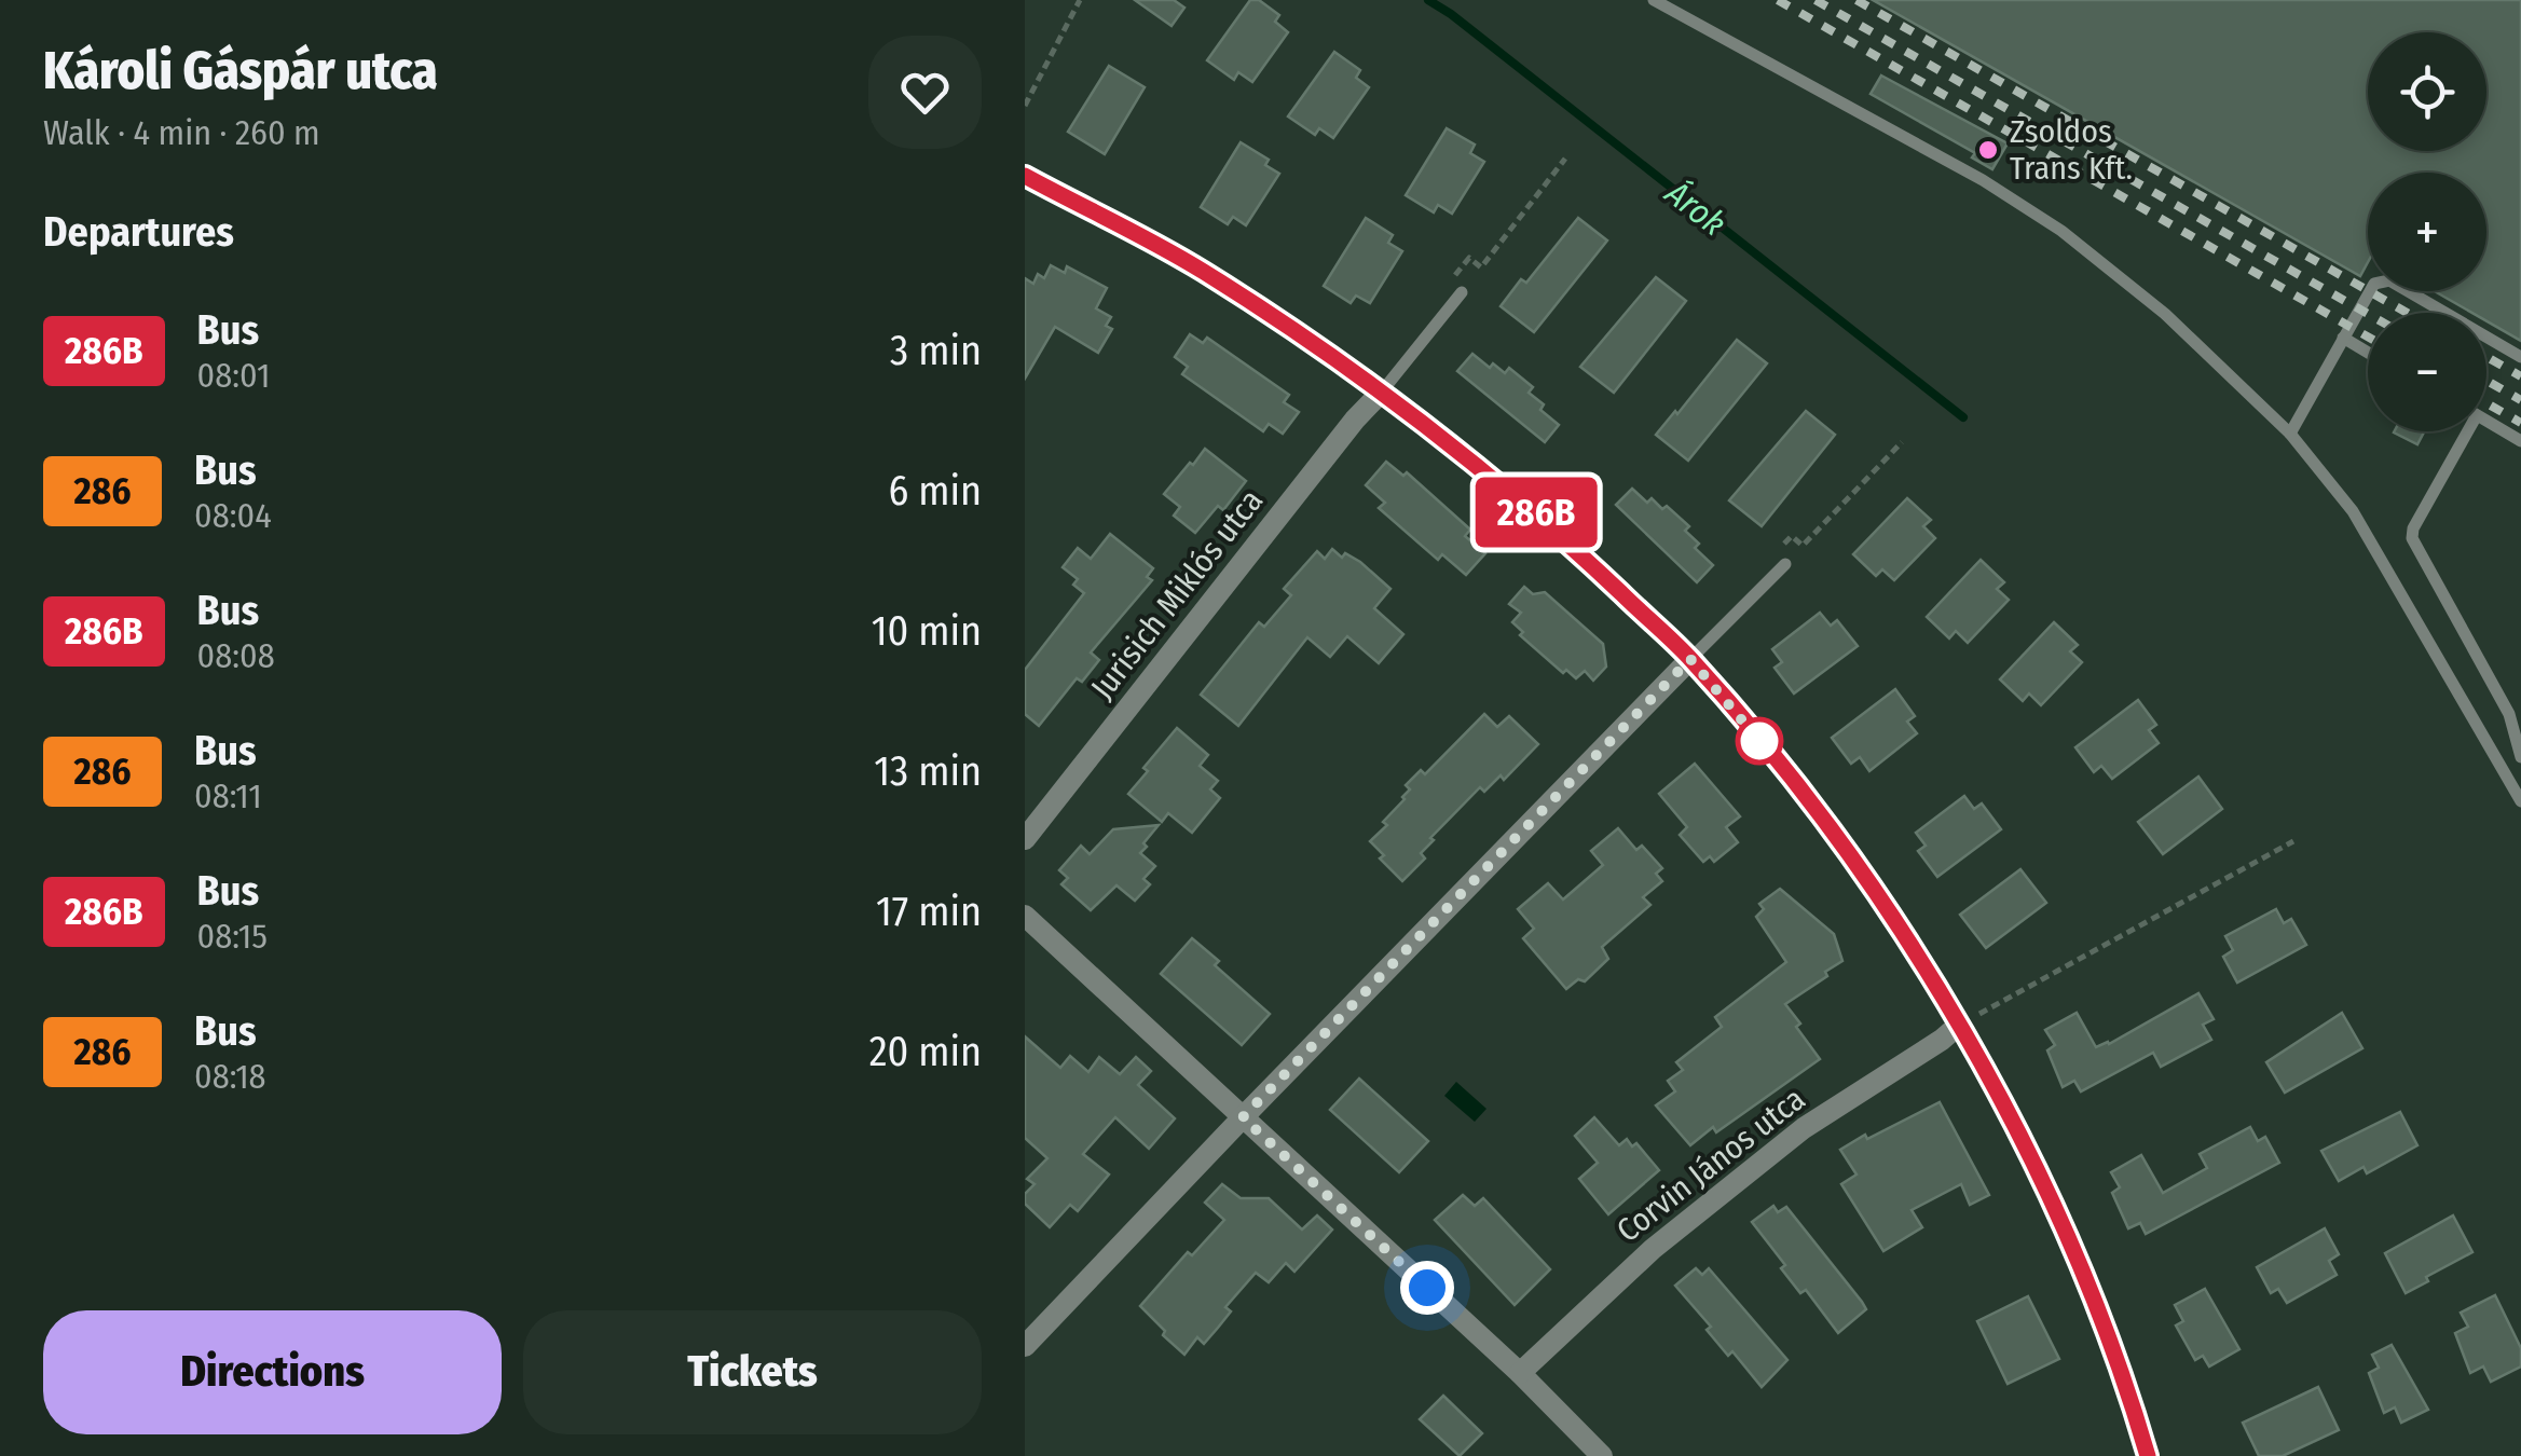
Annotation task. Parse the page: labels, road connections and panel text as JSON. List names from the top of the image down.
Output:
{
  "streets": {
    "street": ["Jurisich Miklós utca", "Corvin János utca"]
  },
  "water": ["Árok"],
  "places": ["Zsoldos Trans Kft."],
  "lines": ["bus line 286B"],
  "page": {
    "heading": [
      ["Károli Gáspár utca", "Walk · 4 min · 260 m"],
      "Departures"
    ],
    "on_map": "286B",
    "map_buttons": ["+", "−"],
    "list": [
      {
        "mark": "286B",
        "name": "Bus",
        "note": "08:01",
        "value": "3 min"
      },
      {
        "mark": "286",
        "name": "Bus",
        "note": "08:04",
        "value": "6 min"
      },
      {
        "mark": "286B",
        "name": "Bus",
        "note": "08:08",
        "value": "10 min"
      },
      {
        "mark": "286",
        "name": "Bus",
        "note": "08:11",
        "value": "13 min"
      },
      {
        "mark": "286B",
        "name": "Bus",
        "note": "08:15",
        "value": "17 min"
      },
      {
        "mark": "286",
        "name": "Bus",
        "note": "08:18",
        "value": "20 min"
      }
    ],
    "buttons": ["Directions", "Tickets"]
  }
}
